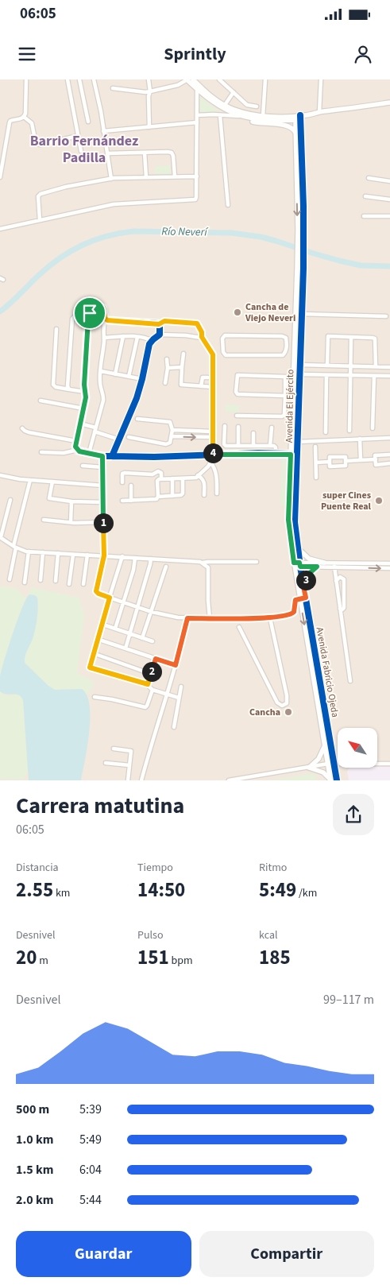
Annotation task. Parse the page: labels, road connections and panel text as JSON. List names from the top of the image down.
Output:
{
  "streets": {
    "street": ["Avenida El Ejército", "Avenida Fabricio Ojeda"]
  },
  "crossings": [
    ["Avenida El Ejército", "Avenida Fabricio Ojeda"]
  ],
  "districts": ["Barrio Fernández Padilla"],
  "water": ["Río Neverí"],
  "places": ["Cancha de Viejo Neveri", "super Cines Puente Real", "Cancha"],
  "north": "top left",
  "page": {
    "status": "06:05",
    "header": "Sprintly",
    "pins": [
      "4",
      "1",
      "3",
      "2"
    ],
    "heading": ["Carrera matutina", "06:05"],
    "stats": [
      ["Distancia", "2.55 km"],
      ["Tiempo", "14:50"],
      ["Ritmo", "5:49 /km"],
      ["Desnivel", "20 m"],
      ["Pulso", "151 bpm"],
      ["kcal", "185"]
    ],
    "chart": ["Desnivel", "99–117 m"],
    "list": [
      {
        "name": "500 m",
        "note": "5:39"
      },
      {
        "name": "1.0 km",
        "note": "5:49"
      },
      {
        "name": "1.5 km",
        "note": "6:04"
      },
      {
        "name": "2.0 km",
        "note": "5:44"
      }
    ],
    "buttons": ["Guardar", "Compartir"]
  }
}
